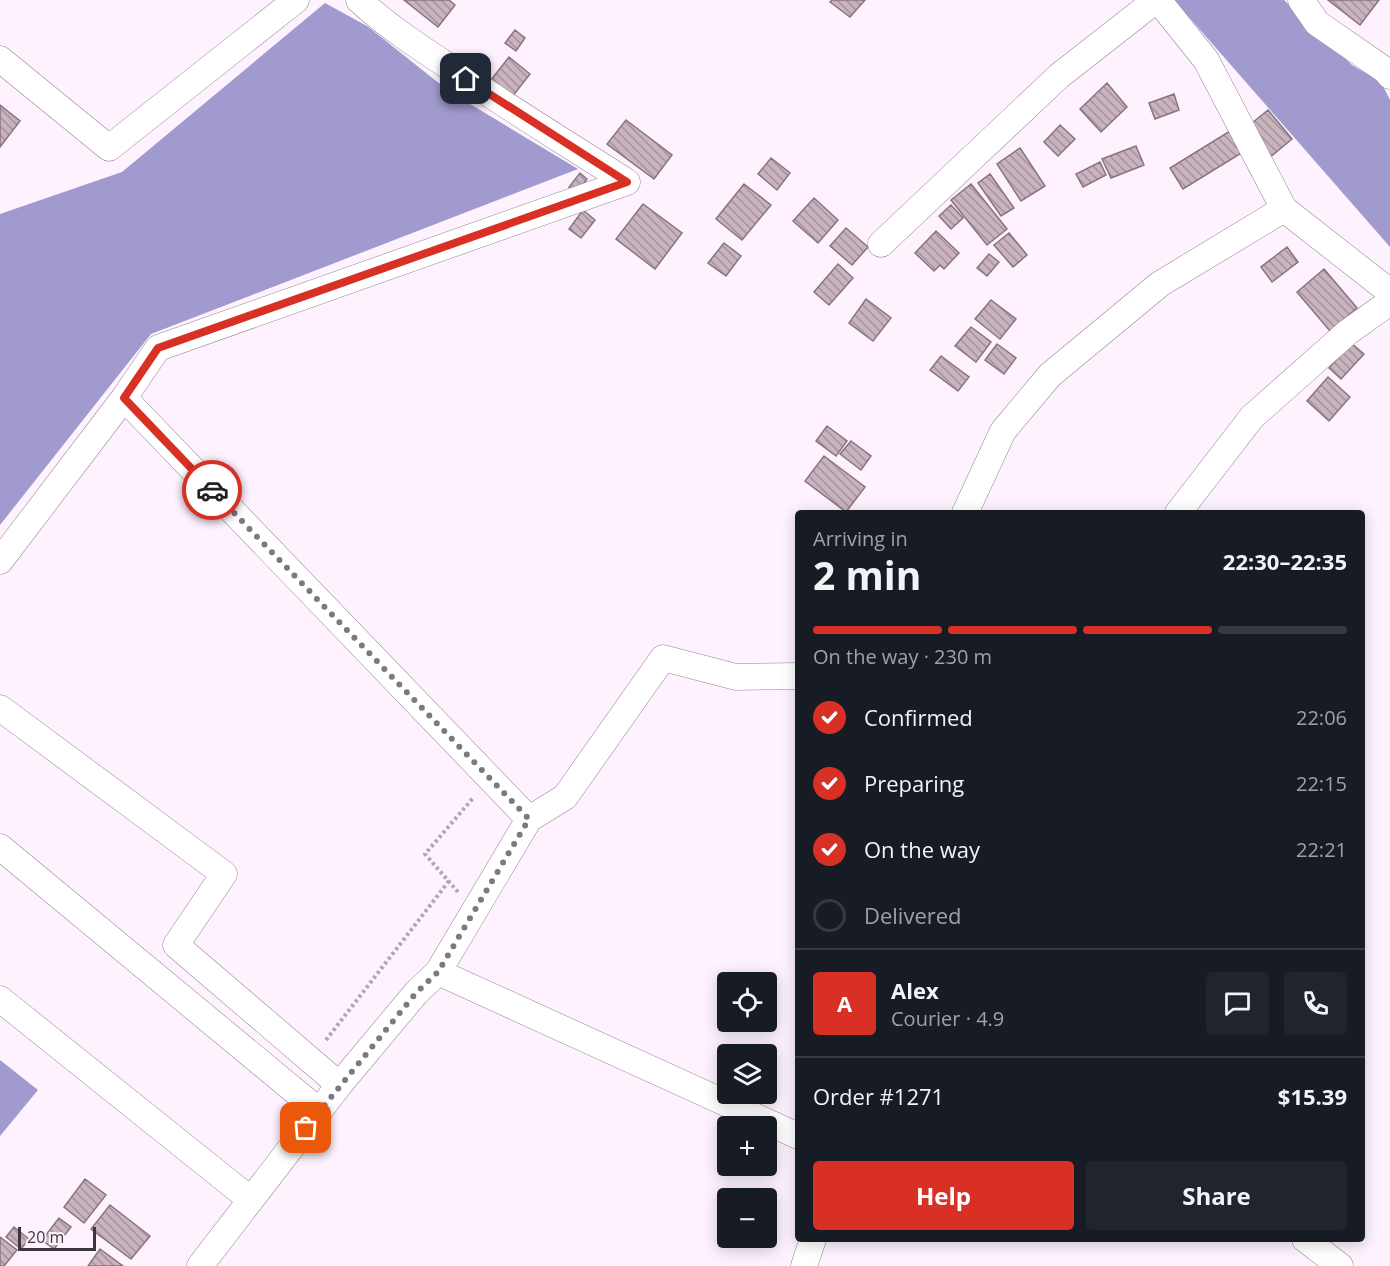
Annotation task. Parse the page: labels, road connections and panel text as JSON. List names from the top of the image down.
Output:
{
  "scale_bar": "20 m",
  "page": {
    "heading": ["2 min", "Arriving in", "22:30–22:35"],
    "panel": [
      "Alex",
      "Courier · 4.9",
      "Order #1271",
      "$15.39"
    ],
    "bar": "On the way · 230 m",
    "list": [
      ["Confirmed", "22:06"],
      ["Preparing", "22:15"],
      ["On the way", "22:21"],
      "Delivered"
    ],
    "map_buttons": ["+", "−"],
    "round": "A",
    "buttons": ["Help", "Share"],
    "scale": "20 m"
  }
}
